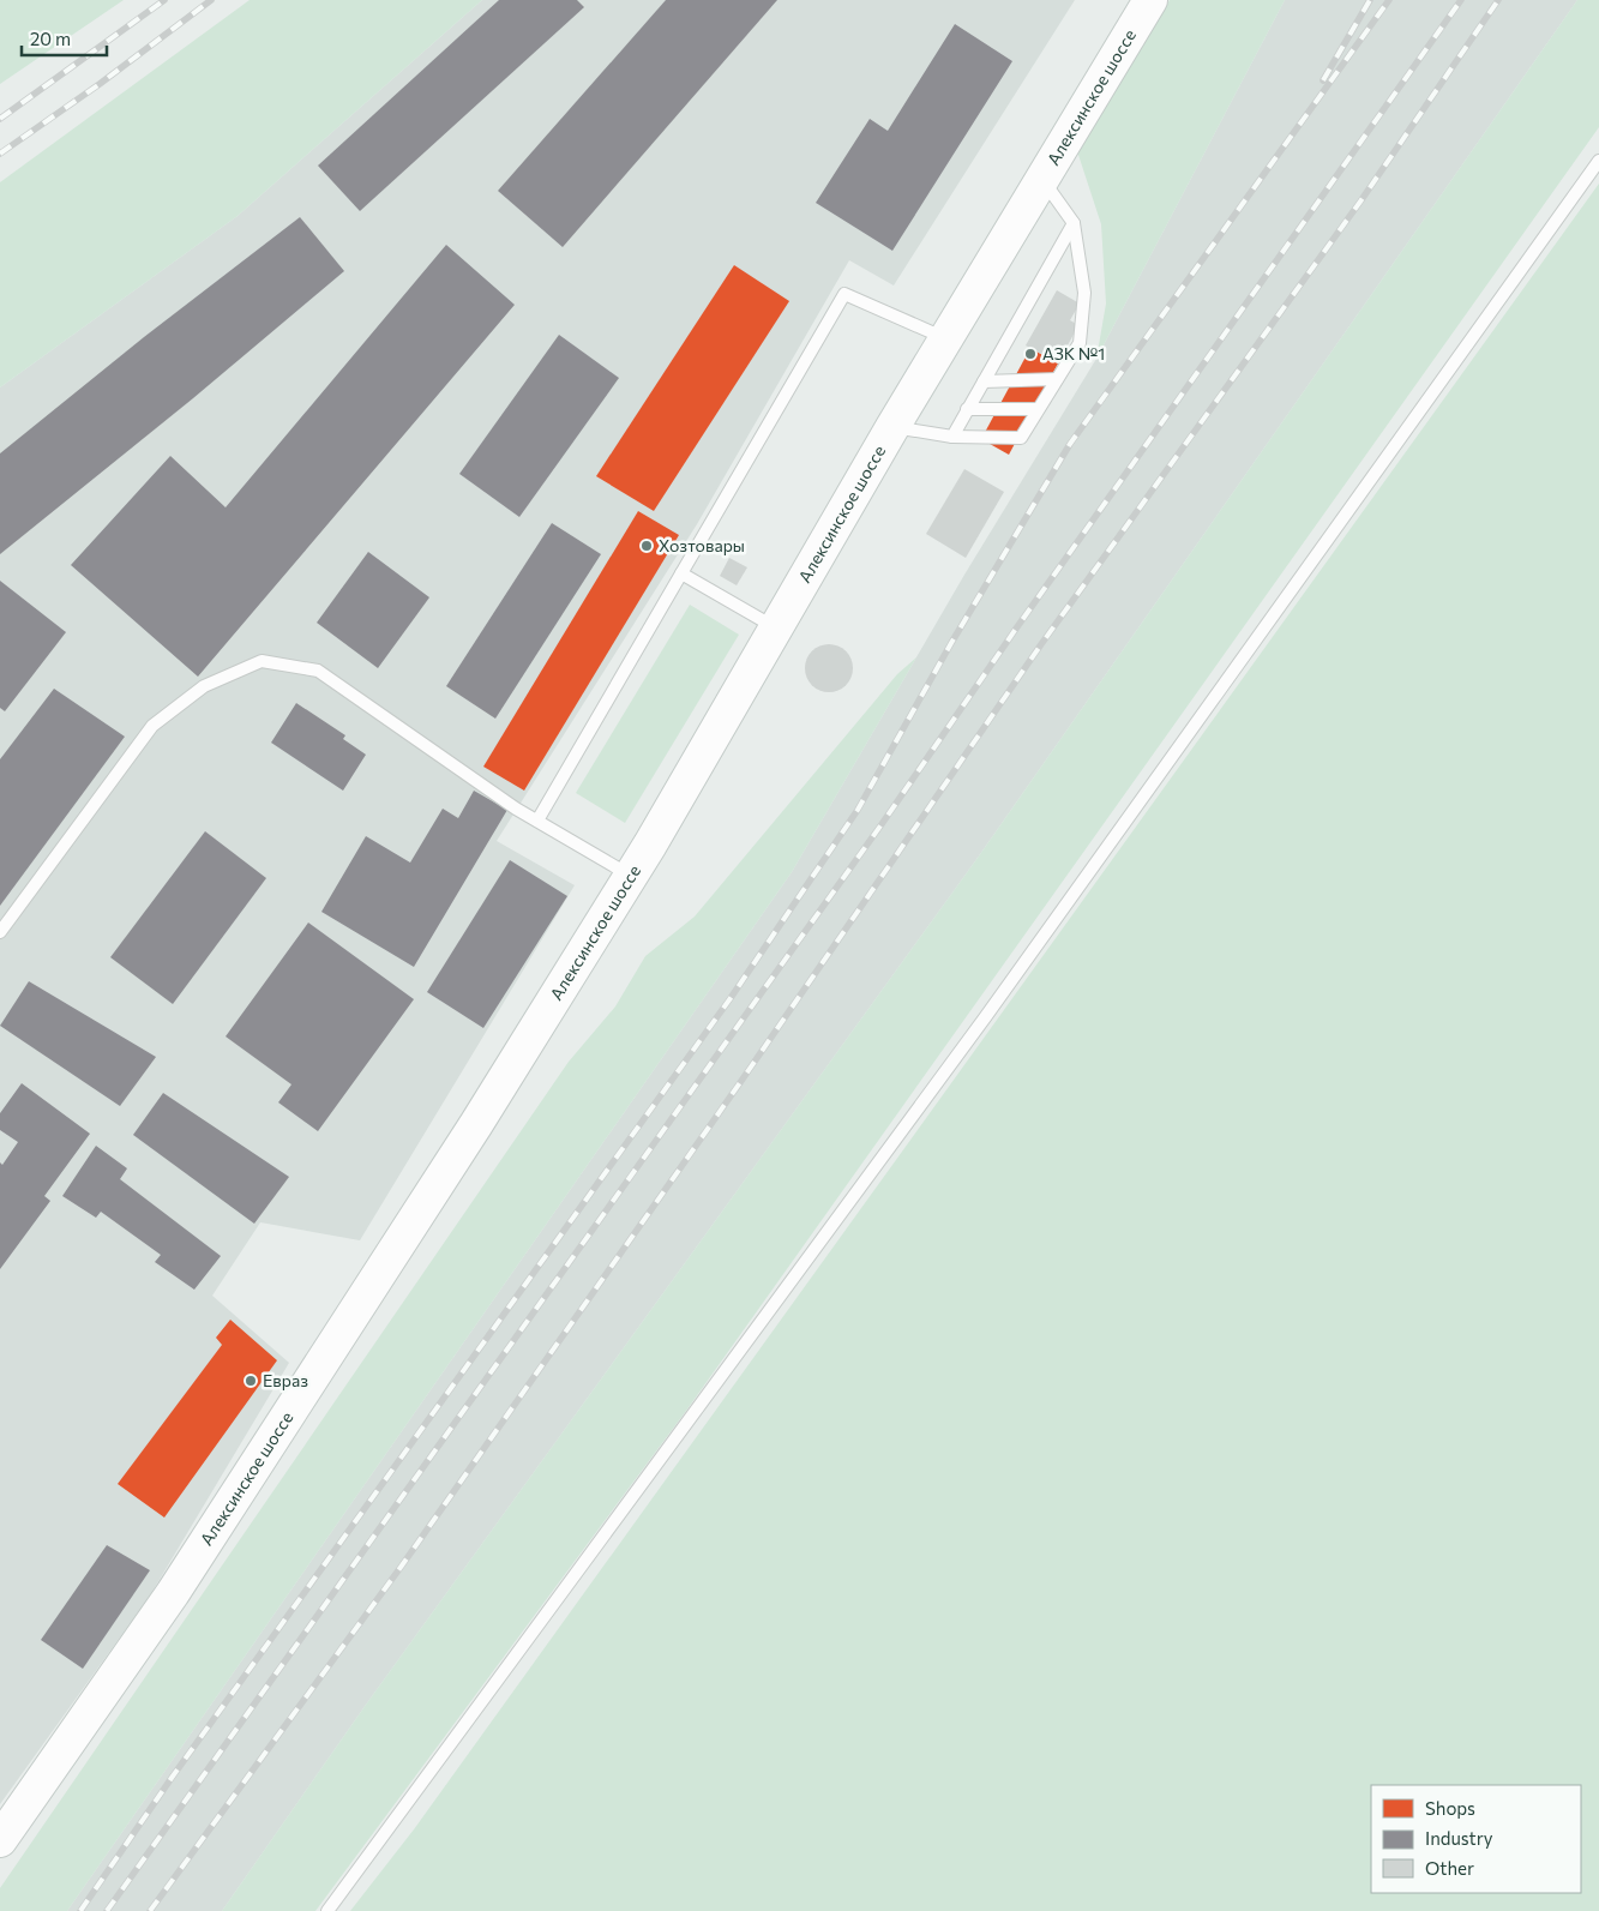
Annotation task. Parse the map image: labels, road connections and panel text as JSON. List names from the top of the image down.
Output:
{
  "streets": {
    "main road": ["Алексинское шоссе"]
  },
  "places": ["АЗК №1", "Хозтовары", "Евраз"],
  "legend": ["Shops", "Industry", "Other"],
  "scale_bar": "20 m"
}
